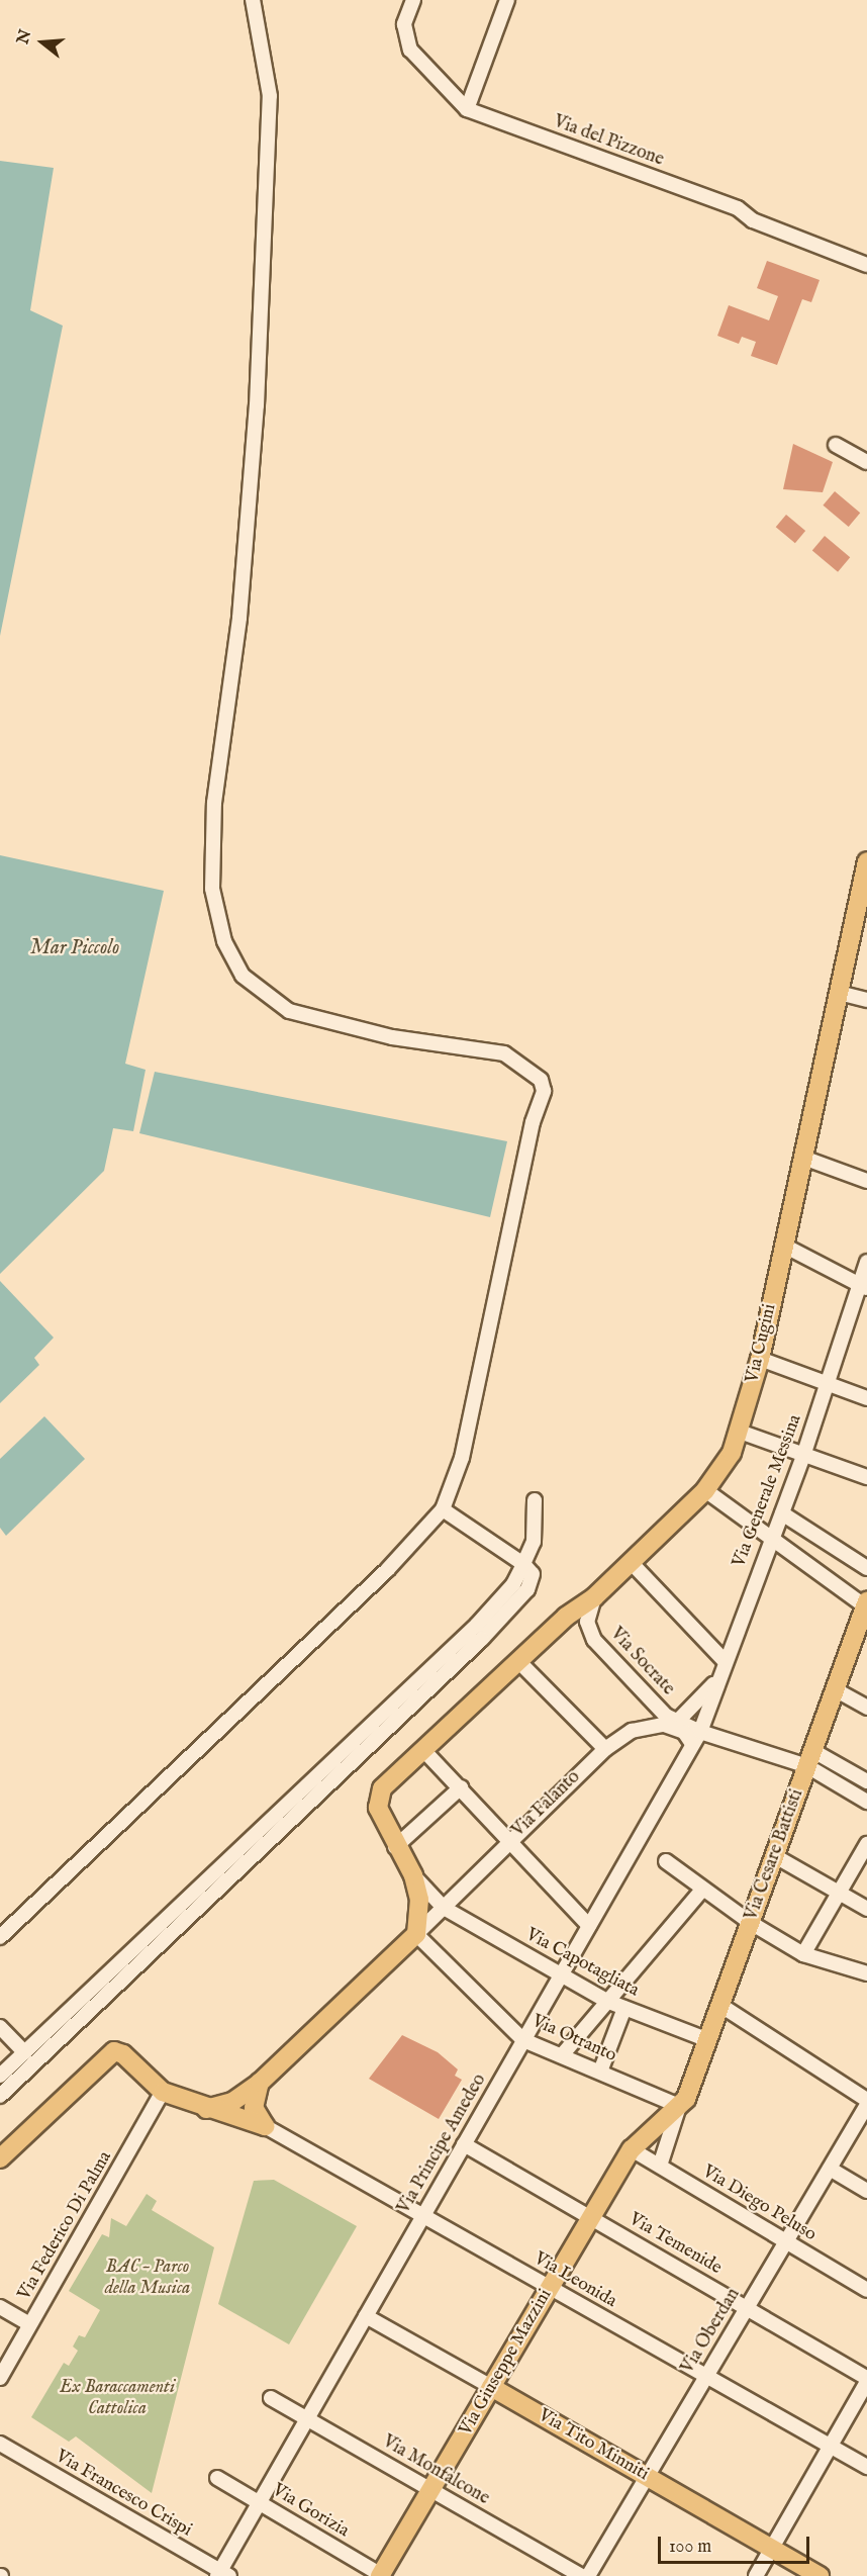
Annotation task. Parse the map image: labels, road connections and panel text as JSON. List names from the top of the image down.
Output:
{
  "streets": {
    "main road": [
      "Via Cugini",
      "Via Falanto",
      "Via Cesare Battisti",
      "Via Giuseppe Mazzini",
      "Via Tito Minniti"
    ],
    "street": [
      "Via del Pizzone",
      "Via Generale Messina",
      "Via Socrate",
      "Via Capotagliata",
      "Via Otranto",
      "Via Principe Amedeo",
      "Via Diego Peluso",
      "Via Federico Di Palma",
      "Via Temenide",
      "Via Leonida",
      "Via Oberdan",
      "Via Monfalcone",
      "Via Francesco Crispi",
      "Via Gorizia"
    ]
  },
  "crossings": [
    ["Via Cugini", "Via Socrate"],
    ["Via Cugini", "Via Capotagliata"],
    ["Via Generale Messina", "Via Socrate"],
    ["Via Generale Messina", "Via Principe Amedeo"],
    ["Via Socrate", "Via Principe Amedeo"],
    ["Via Falanto", "Via Capotagliata"],
    ["Via Falanto", "Via Otranto"],
    ["Via Cesare Battisti", "Via Capotagliata"],
    ["Via Cesare Battisti", "Via Otranto"],
    ["Via Cesare Battisti", "Via Giuseppe Mazzini"],
    ["Via Capotagliata", "Via Principe Amedeo"],
    ["Via Otranto", "Via Principe Amedeo"],
    ["Via Otranto", "Via Giuseppe Mazzini"],
    ["Via Principe Amedeo", "Via Temenide"],
    ["Via Principe Amedeo", "Via Leonida"],
    ["Via Principe Amedeo", "Via Tito Minniti"],
    ["Via Principe Amedeo", "Via Monfalcone"],
    ["Via Principe Amedeo", "Via Francesco Crispi"],
    ["Via Principe Amedeo", "Via Gorizia"],
    ["Via Diego Peluso", "Via Oberdan"],
    ["Via Diego Peluso", "Via Giuseppe Mazzini"],
    ["Via Temenide", "Via Oberdan"],
    ["Via Temenide", "Via Giuseppe Mazzini"],
    ["Via Leonida", "Via Oberdan"],
    ["Via Leonida", "Via Giuseppe Mazzini"],
    ["Via Oberdan", "Via Tito Minniti"],
    ["Via Giuseppe Mazzini", "Via Tito Minniti"],
    ["Via Giuseppe Mazzini", "Via Monfalcone"],
    ["Via Giuseppe Mazzini", "Via Gorizia"]
  ],
  "water": ["Mar Piccolo"],
  "parks": ["BAC – Parco della Musica", "Ex Baraccamenti Cattolica"],
  "scale_bar": "100 m",
  "north": "left"
}
